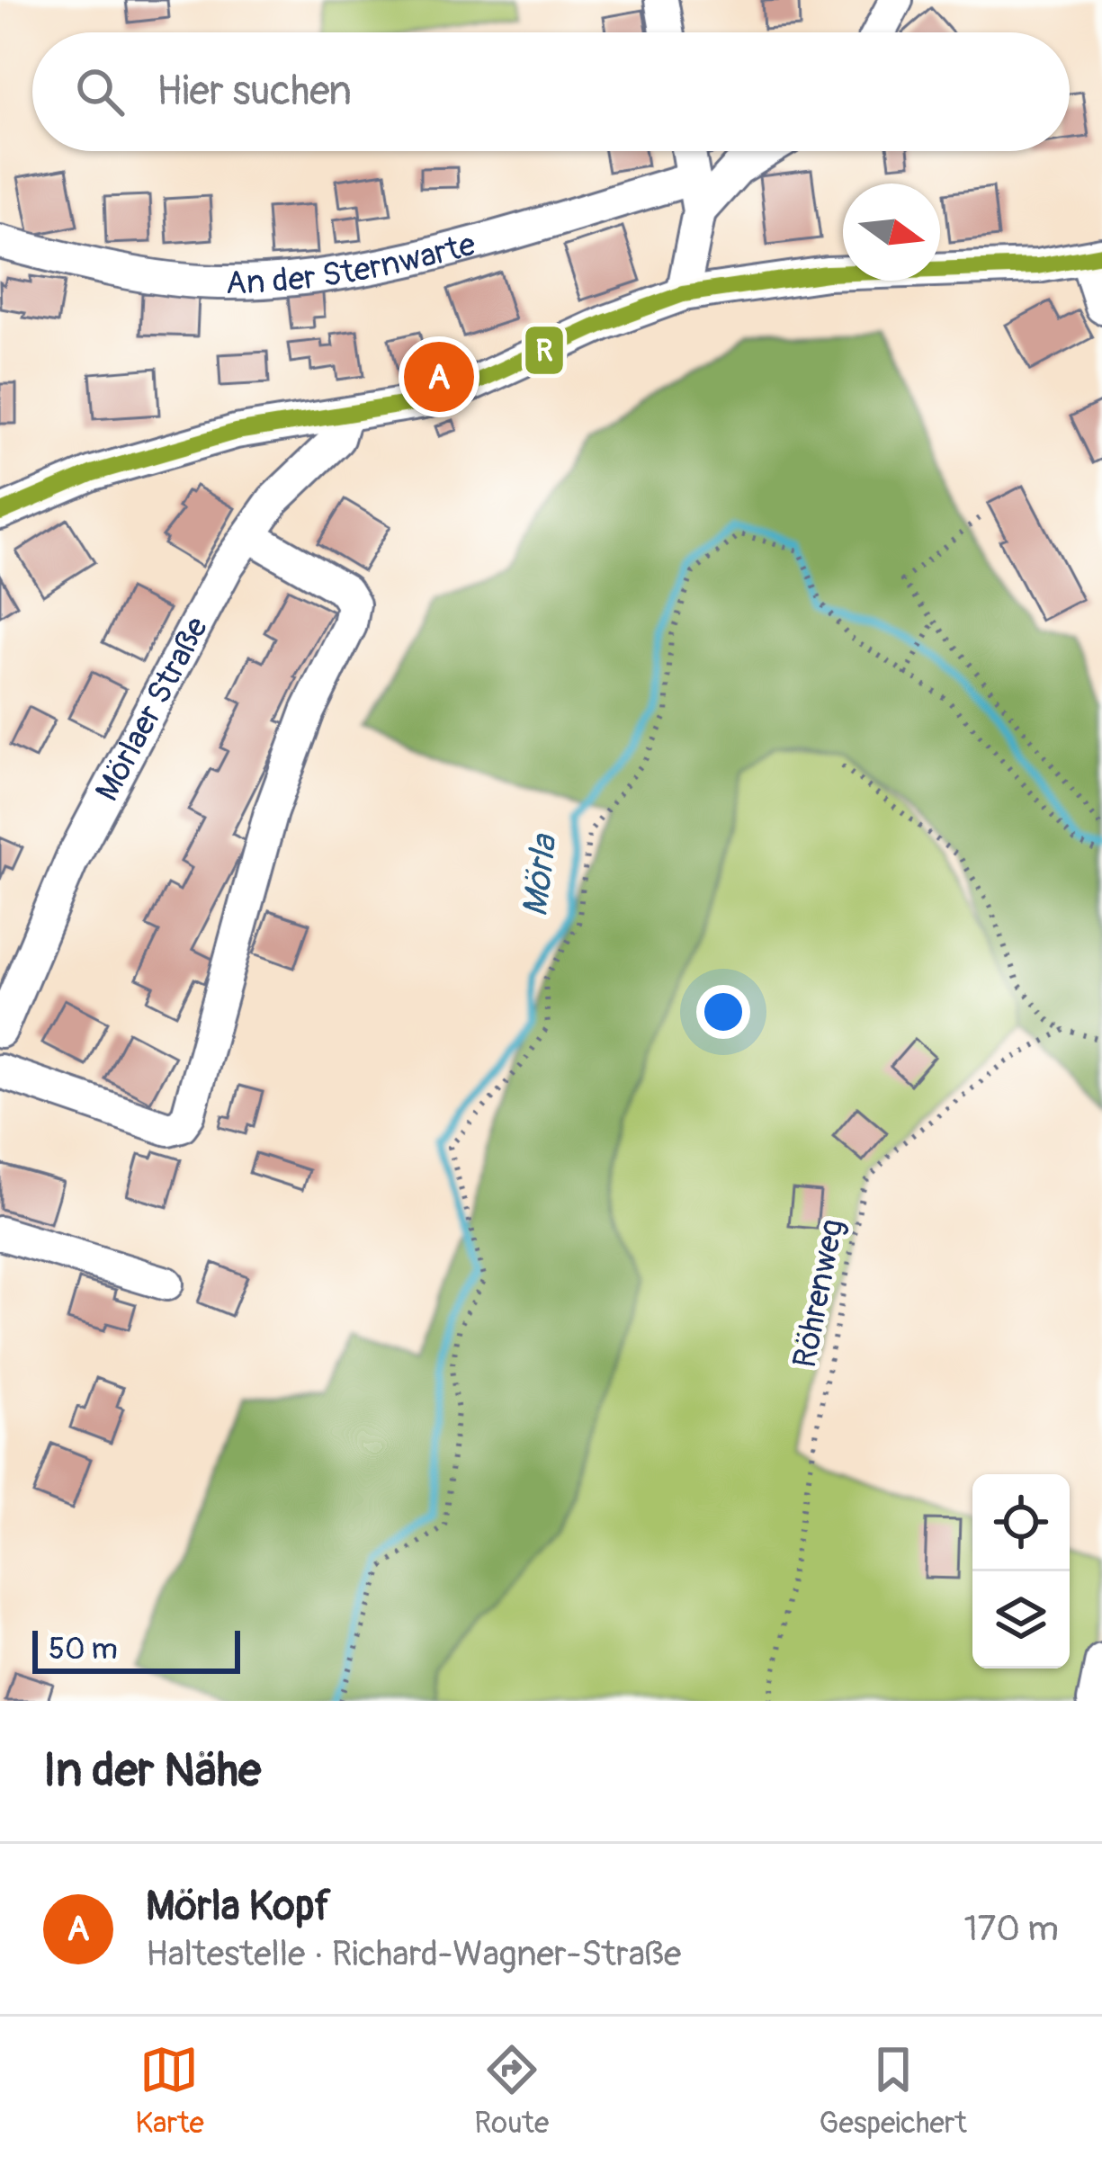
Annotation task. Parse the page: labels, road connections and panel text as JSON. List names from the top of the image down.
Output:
{
  "streets": {
    "street": ["An der Sternwarte", "Mörlaer Straße"],
    "path": ["Röhrenweg"]
  },
  "water": ["Mörla"],
  "lines": ["transit line R"],
  "scale_bar": "50 m",
  "north": "right",
  "page": {
    "search": "Hier suchen",
    "pins": "A",
    "scale": "50 m",
    "heading": "In der Nähe",
    "list": [
      {
        "mark": "A",
        "name": "Mörla Kopf",
        "note": "Haltestelle · Richard-Wagner-Straße",
        "value": "170 m"
      }
    ],
    "nav": ["Karte", "Route", "Gespeichert"]
  }
}
